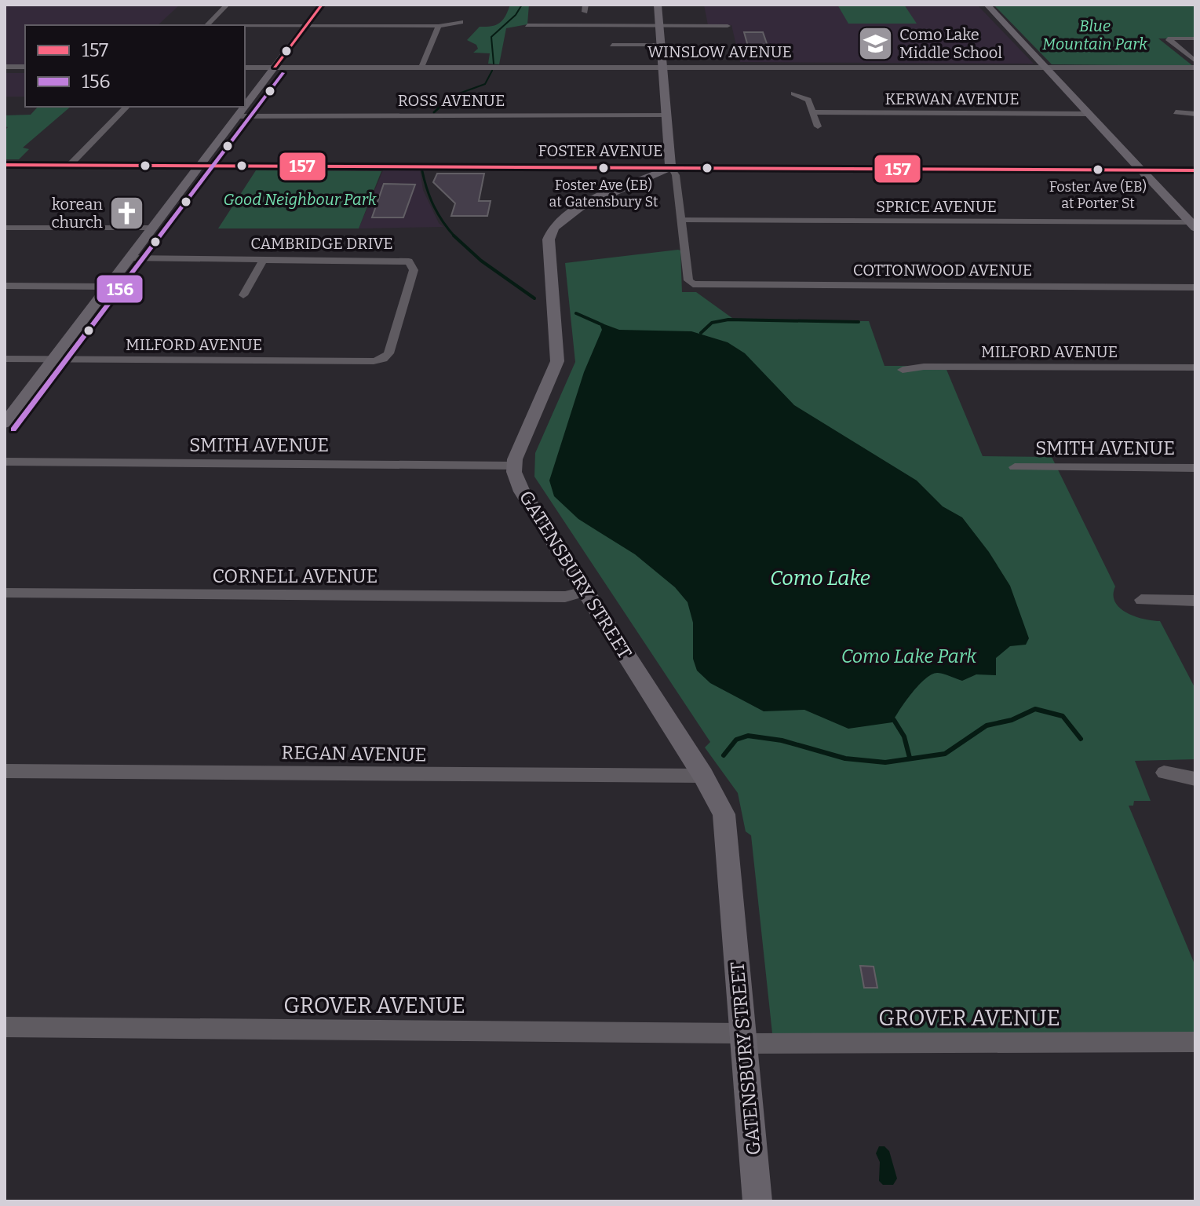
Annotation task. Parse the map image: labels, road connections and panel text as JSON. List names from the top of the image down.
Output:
{
  "streets": {
    "street": [
      "WINSLOW AVENUE",
      "KERWAN AVENUE",
      "ROSS AVENUE",
      "FOSTER AVENUE",
      "SPRICE AVENUE",
      "CAMBRIDGE DRIVE",
      "COTTONWOOD AVENUE",
      "MILFORD AVENUE",
      "SMITH AVENUE",
      "GATENSBURY STREET",
      "CORNELL AVENUE",
      "REGAN AVENUE",
      "GROVER AVENUE"
    ]
  },
  "crossings": [
    ["FOSTER AVENUE", "GATENSBURY STREET"],
    ["SPRICE AVENUE", "COTTONWOOD AVENUE"],
    ["CAMBRIDGE DRIVE", "MILFORD AVENUE"],
    ["SMITH AVENUE", "GATENSBURY STREET"],
    ["GATENSBURY STREET", "CORNELL AVENUE"],
    ["GATENSBURY STREET", "REGAN AVENUE"],
    ["GATENSBURY STREET", "GROVER AVENUE"]
  ],
  "water": ["Como Lake"],
  "parks": ["Blue Mountain Park", "Good Neighbour Park", "Como Lake Park"],
  "places": {
    "school or university": ["Como Lake Middle School"],
    "other": ["Foster Ave (EB) at Gatensbury St", "Foster Ave (EB) at Porter St"],
    "church": ["korean church"]
  },
  "lines": ["transit line 157", "transit line 156"],
  "legend": ["157", "156"]
}
